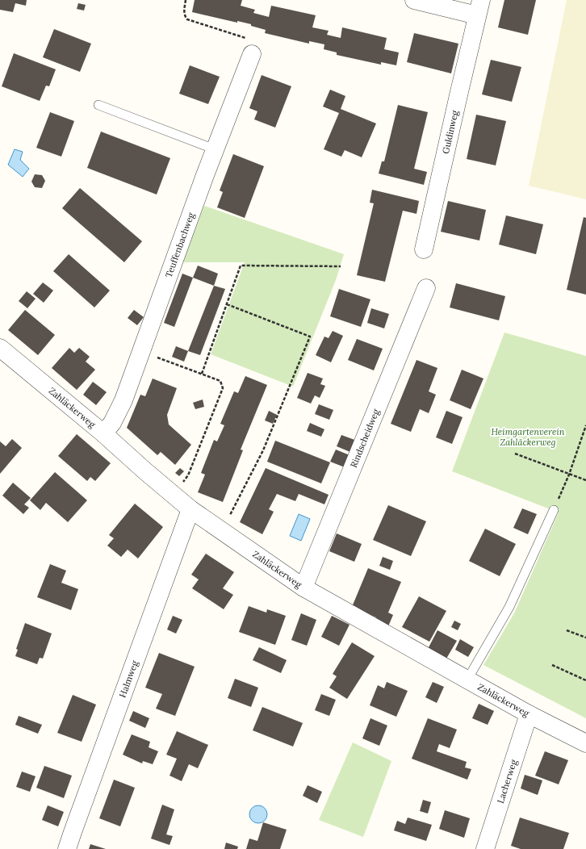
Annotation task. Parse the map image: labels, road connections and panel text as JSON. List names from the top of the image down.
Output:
{
  "streets": {
    "street": [
      "Guldinweg",
      "Teuffenbachweg",
      "Zahläckerweg",
      "Rindscheidweg",
      "Halmweg",
      "Lacherweg"
    ]
  },
  "crossings": [
    ["Teuffenbachweg", "Zahläckerweg"],
    ["Zahläckerweg", "Rindscheidweg"],
    ["Zahläckerweg", "Halmweg"],
    ["Zahläckerweg", "Lacherweg"]
  ],
  "parks": ["Heimgartenverein Zahläckerweg"]
}
